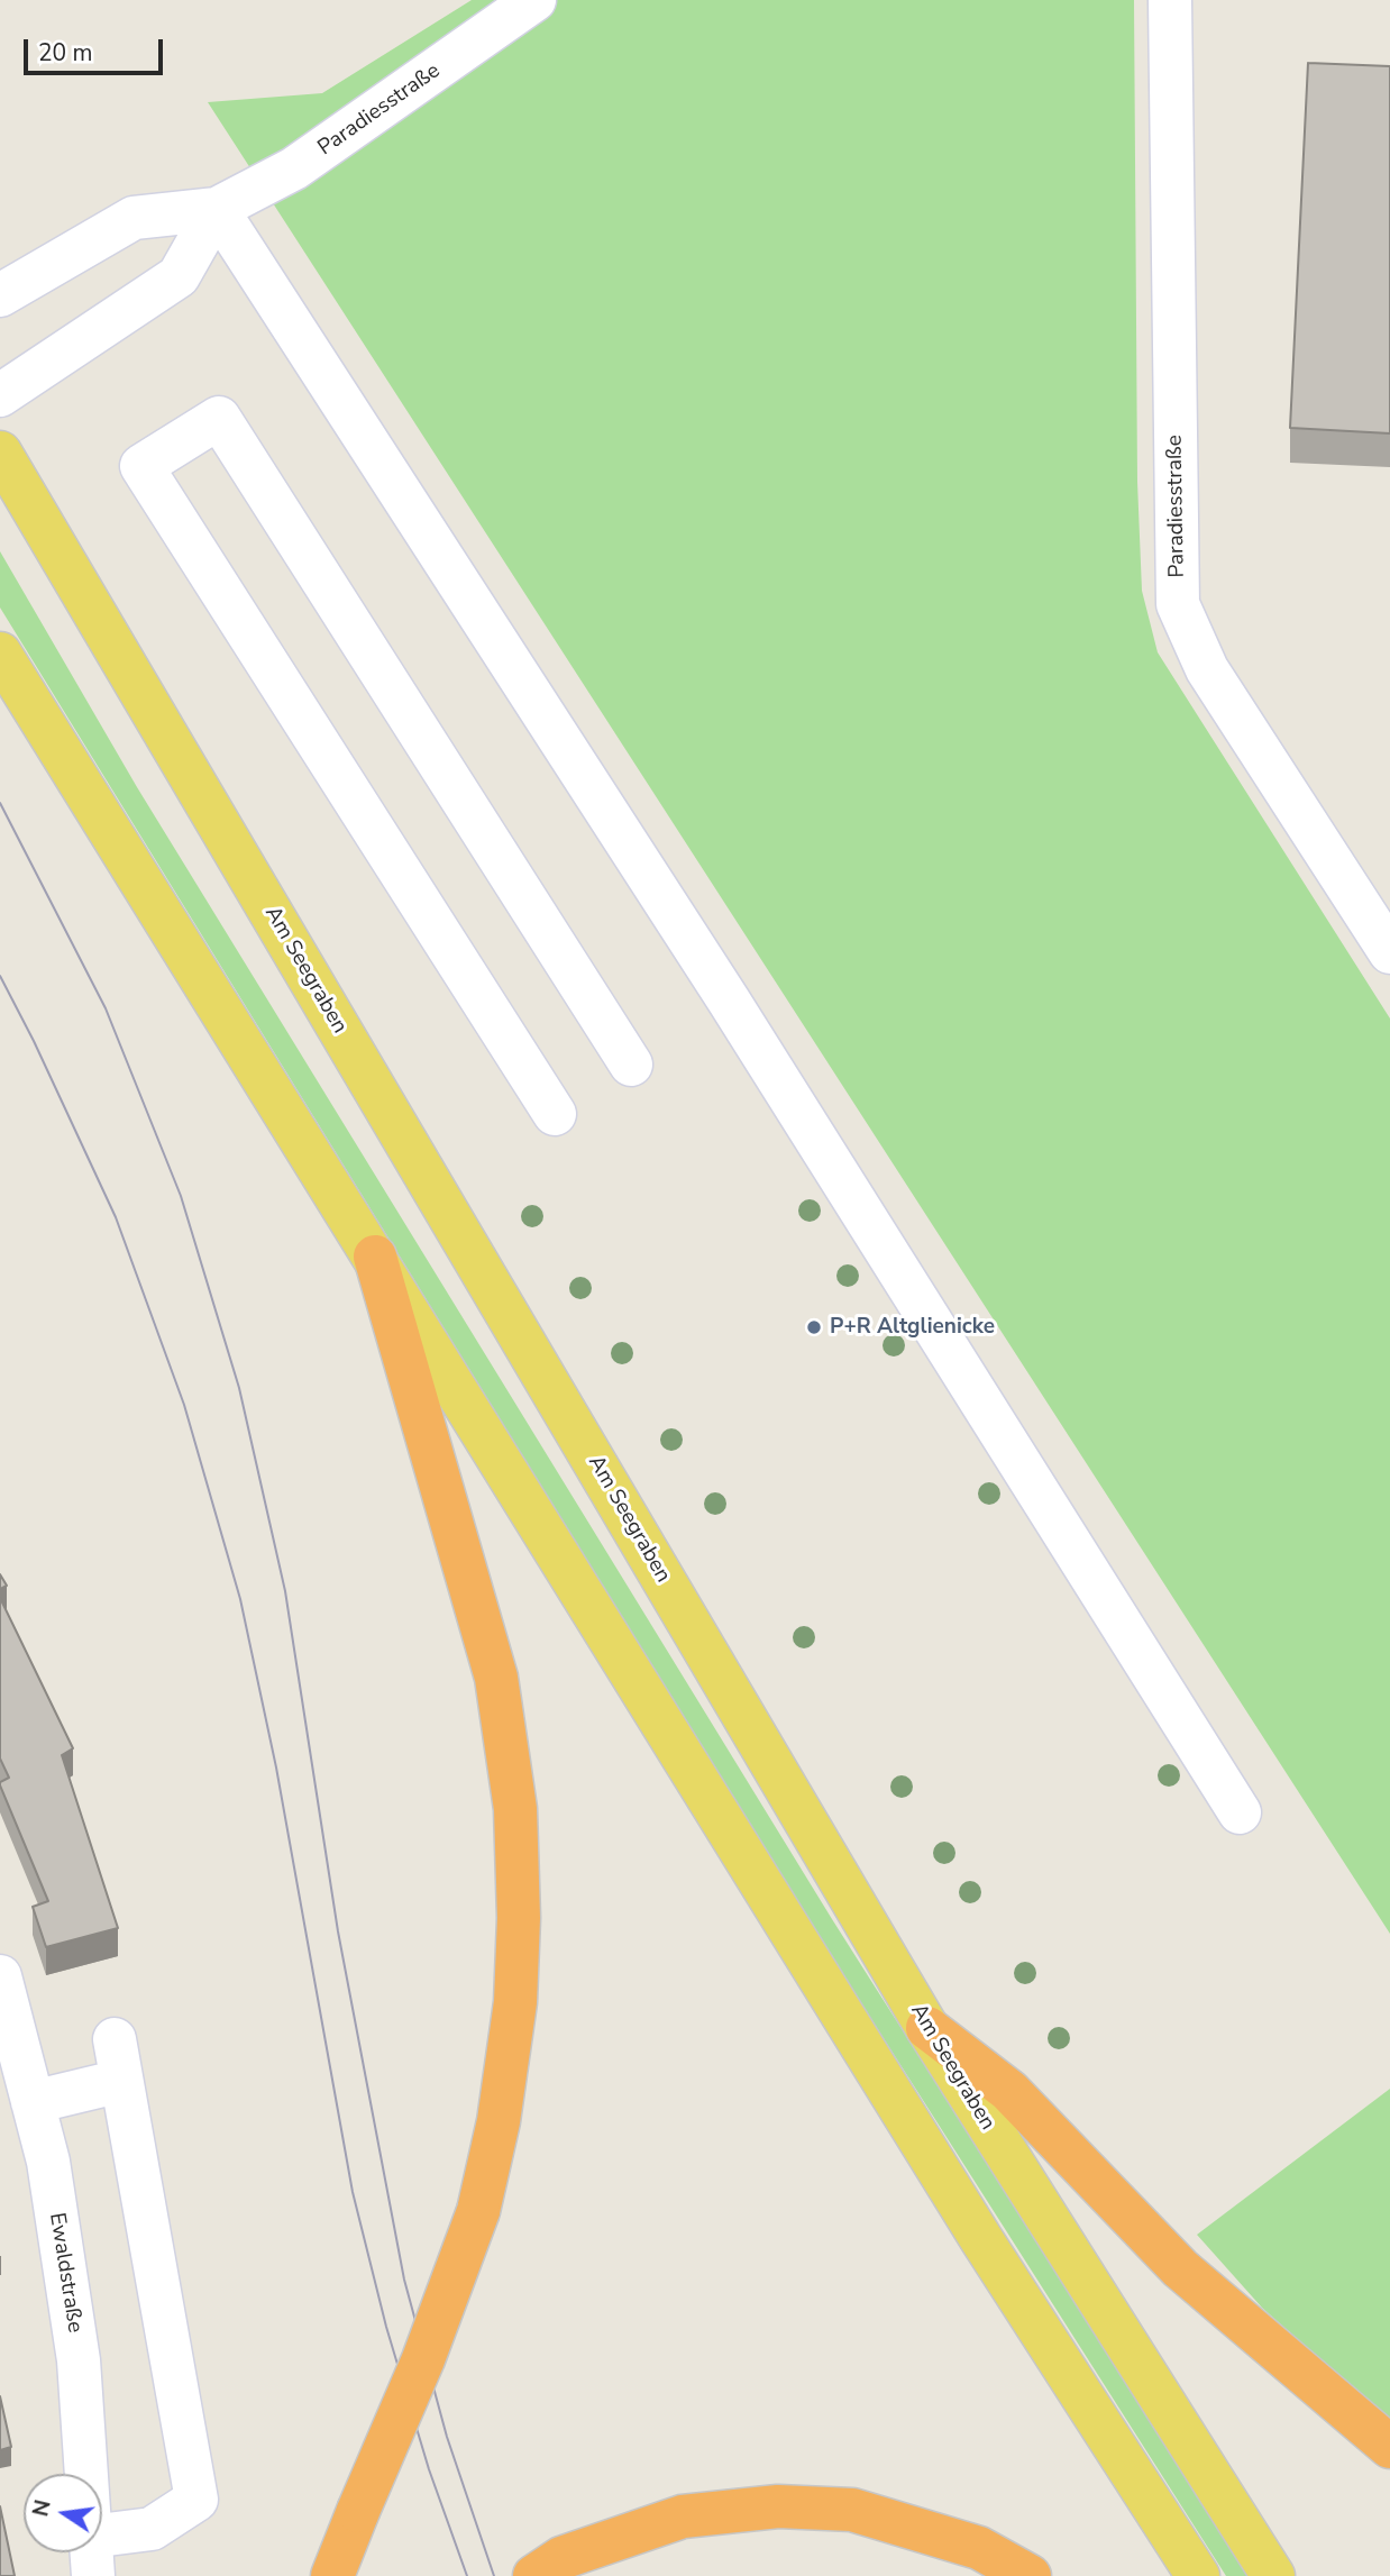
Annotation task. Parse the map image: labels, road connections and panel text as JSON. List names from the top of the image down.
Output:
{
  "streets": {
    "main road": ["Am Seegraben"],
    "street": ["Paradiesstraße", "Ewaldstraße"]
  },
  "places": ["P+R Altglienicke"],
  "scale_bar": "20 m",
  "north": "left"
}
